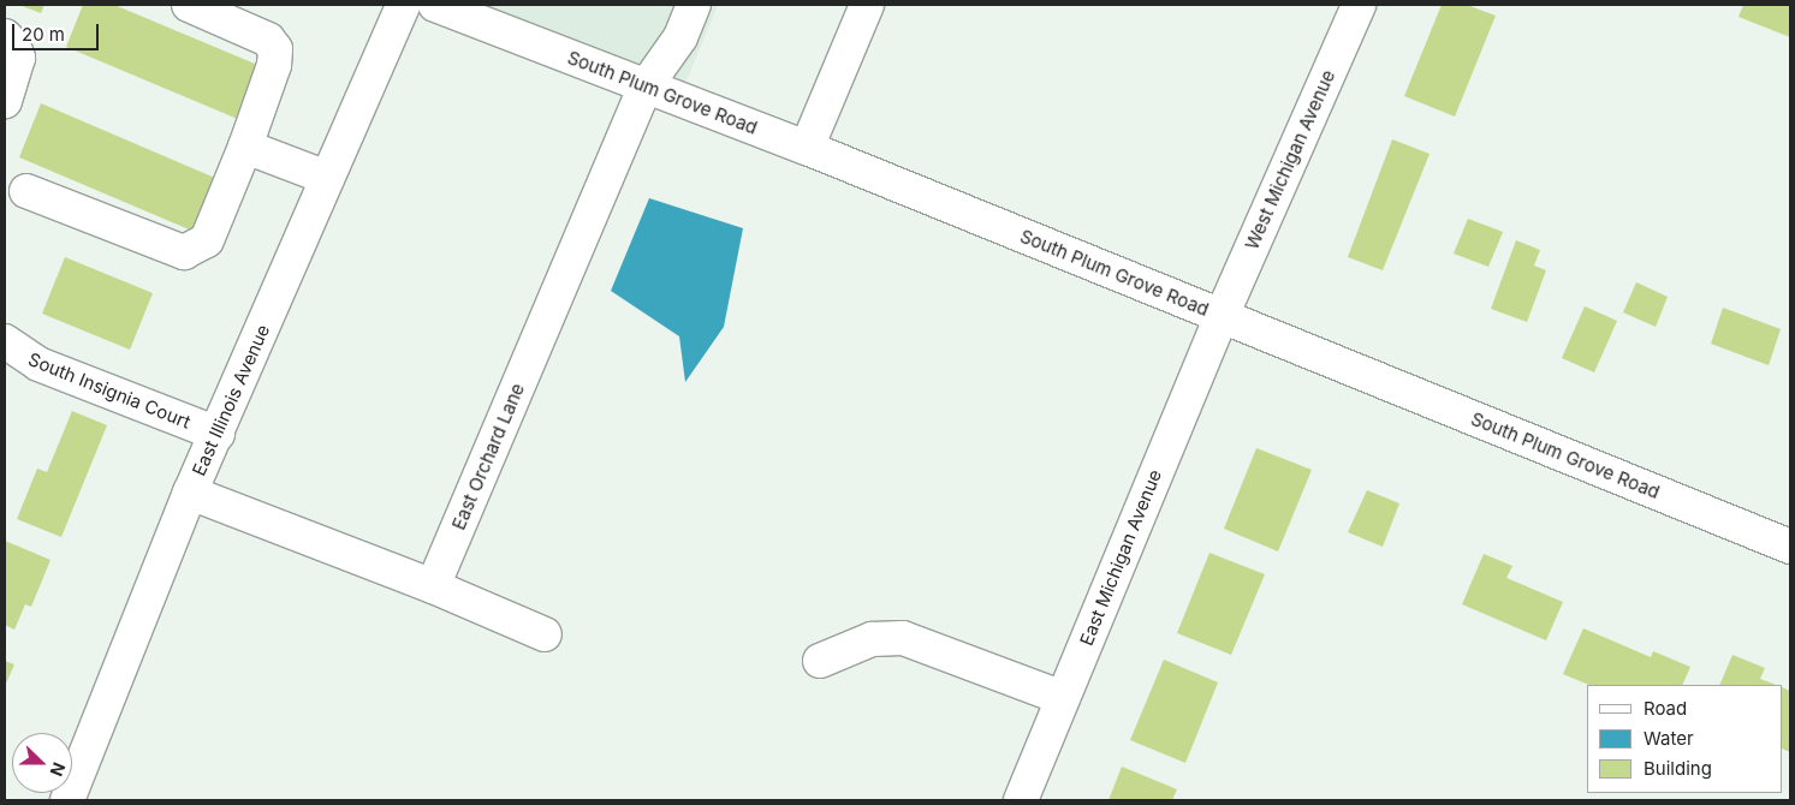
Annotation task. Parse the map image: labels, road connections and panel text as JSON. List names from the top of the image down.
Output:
{
  "streets": {
    "street": [
      "South Plum Grove Road",
      "West Michigan Avenue",
      "South Insignia Court",
      "East Illinois Avenue",
      "East Orchard Lane",
      "East Michigan Avenue"
    ]
  },
  "crossings": [
    ["South Plum Grove Road", "West Michigan Avenue"],
    ["South Plum Grove Road", "East Orchard Lane"],
    ["South Plum Grove Road", "East Michigan Avenue"],
    ["West Michigan Avenue", "East Michigan Avenue"],
    ["South Insignia Court", "East Illinois Avenue"]
  ],
  "legend": ["Road", "Water", "Building"],
  "scale_bar": "20 m",
  "north": "right"
}
